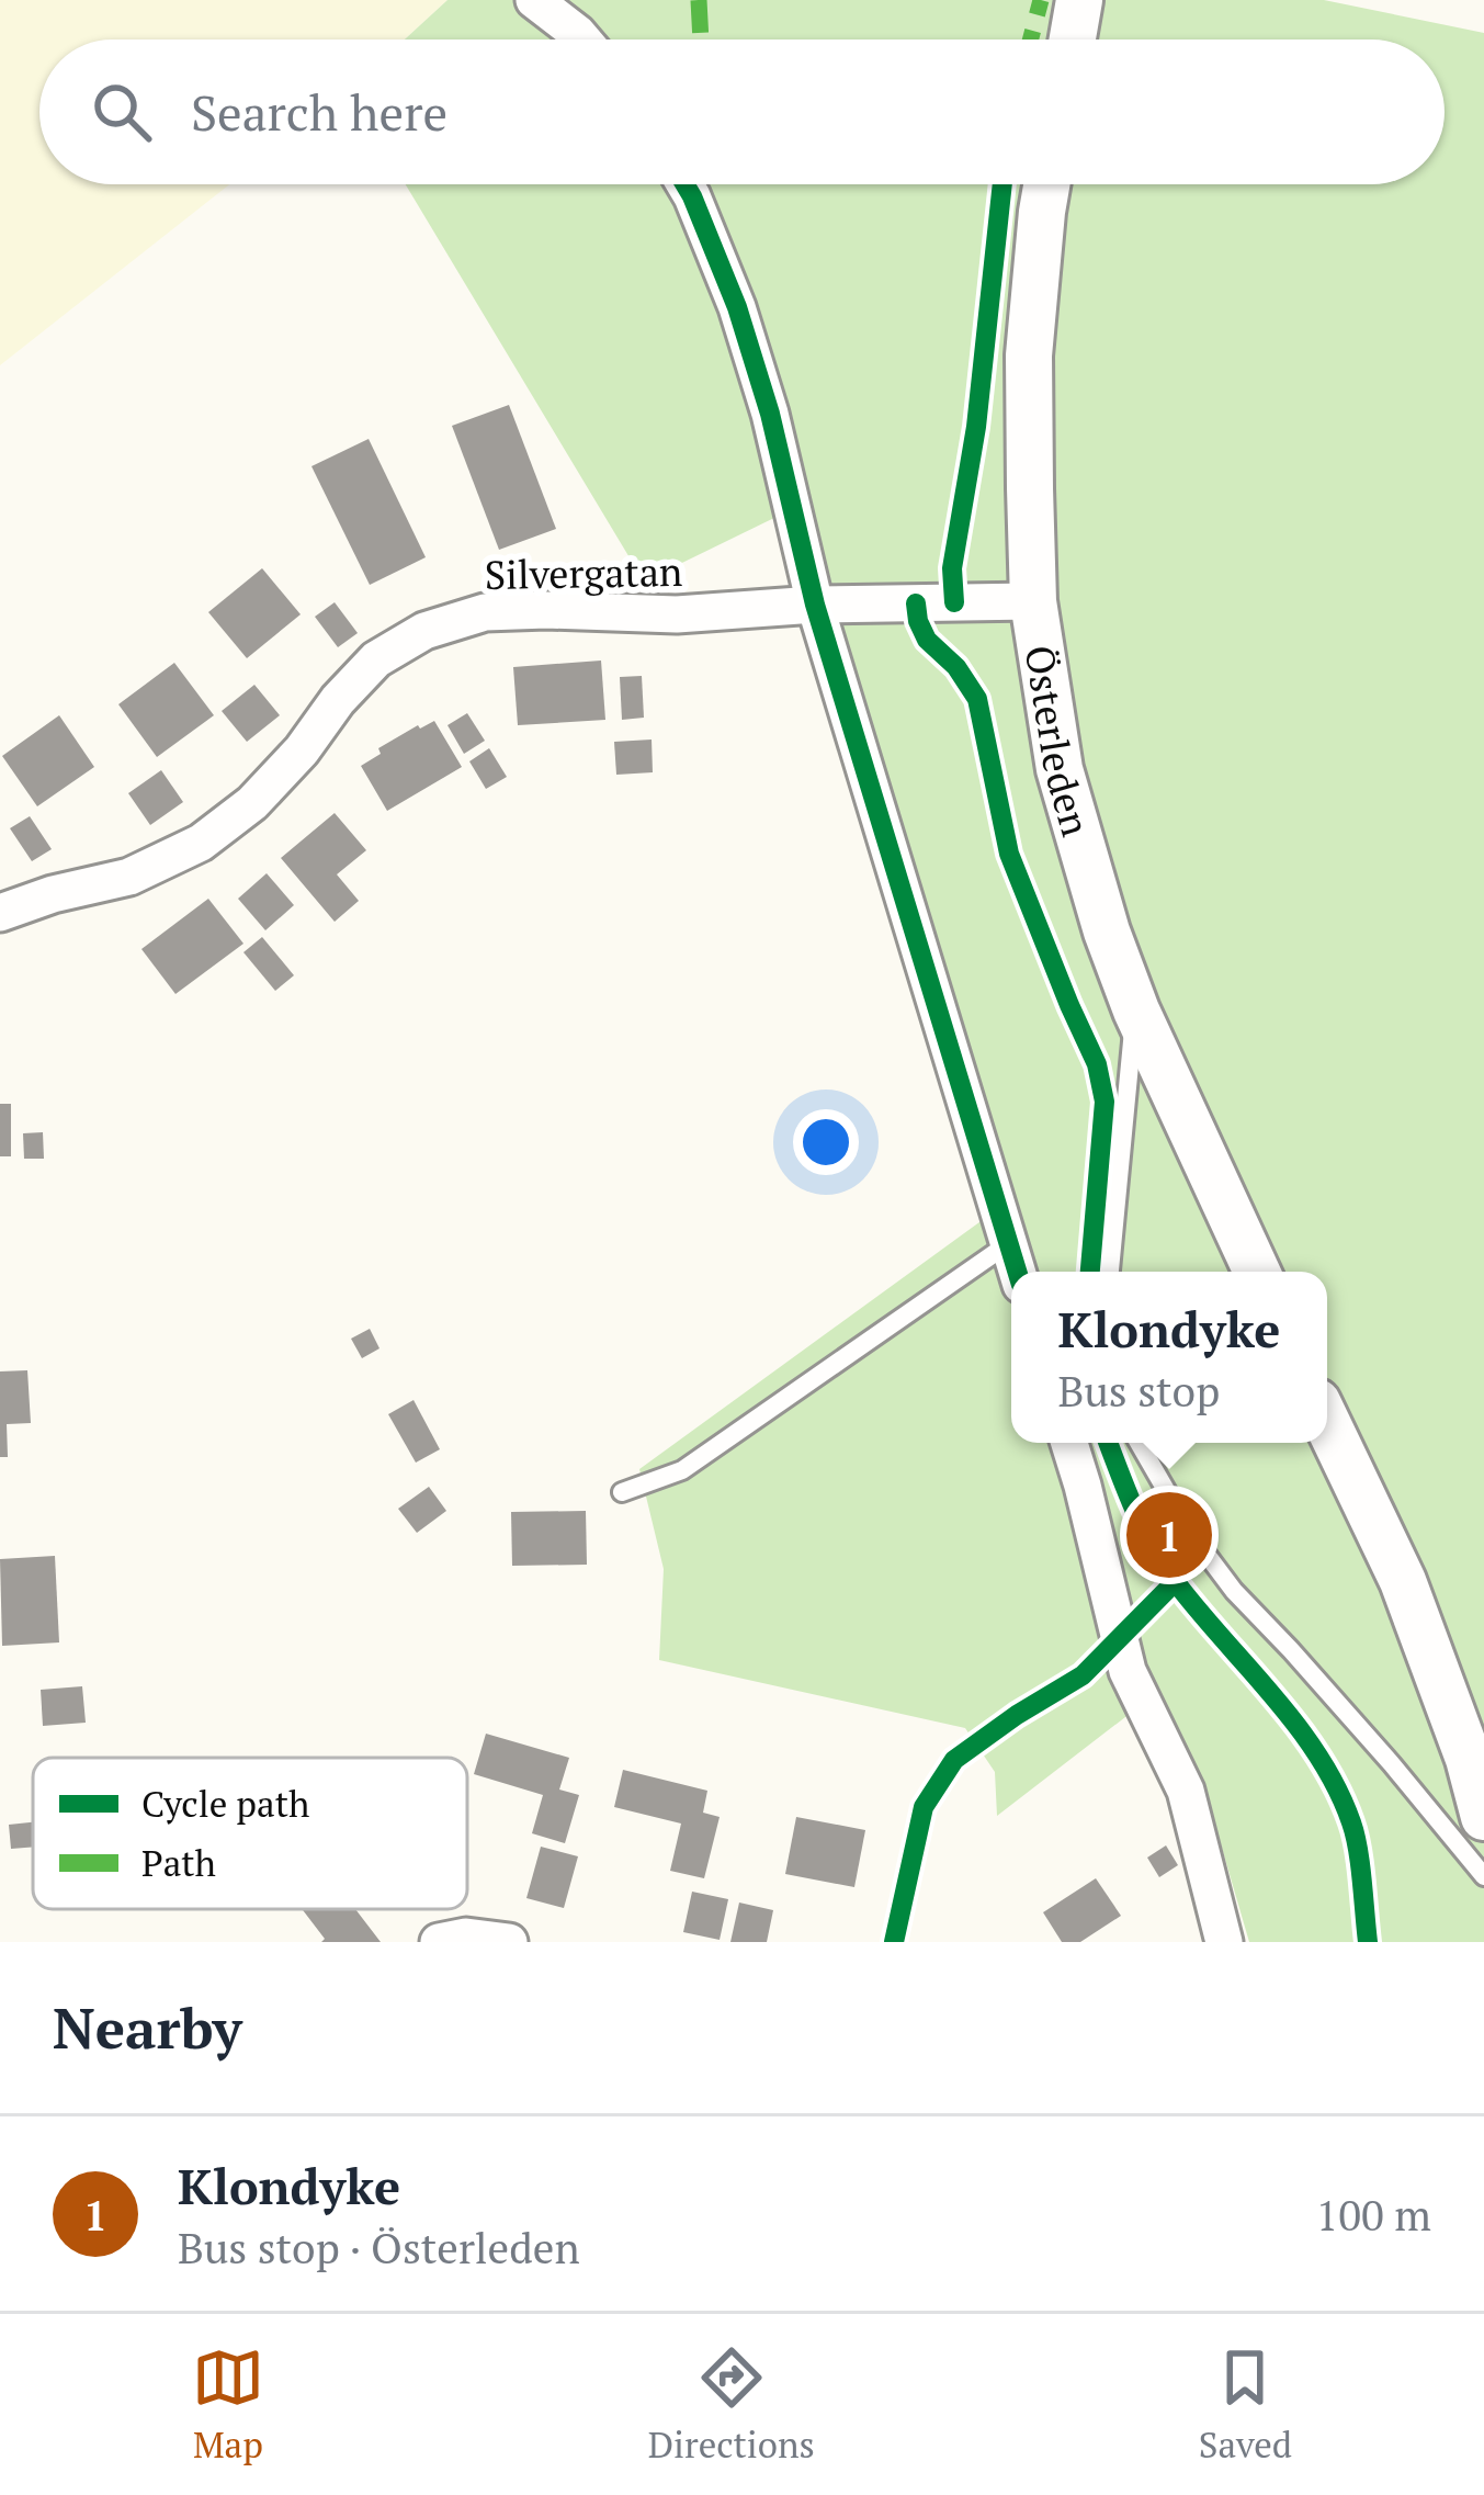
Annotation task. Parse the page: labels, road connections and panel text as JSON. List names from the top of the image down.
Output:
{
  "streets": {
    "street": ["Silvergatan", "Österleden"]
  },
  "crossings": [
    ["Silvergatan", "Österleden"]
  ],
  "legend": ["Cycle path", "Path"],
  "page": {
    "search": "Search here",
    "popup": ["Klondyke", "Bus stop"],
    "pins": "1",
    "heading": "Nearby",
    "list": [
      {
        "mark": "1",
        "name": "Klondyke",
        "note": "Bus stop · Österleden",
        "value": "100 m"
      }
    ],
    "nav": ["Map", "Directions", "Saved"]
  }
}
